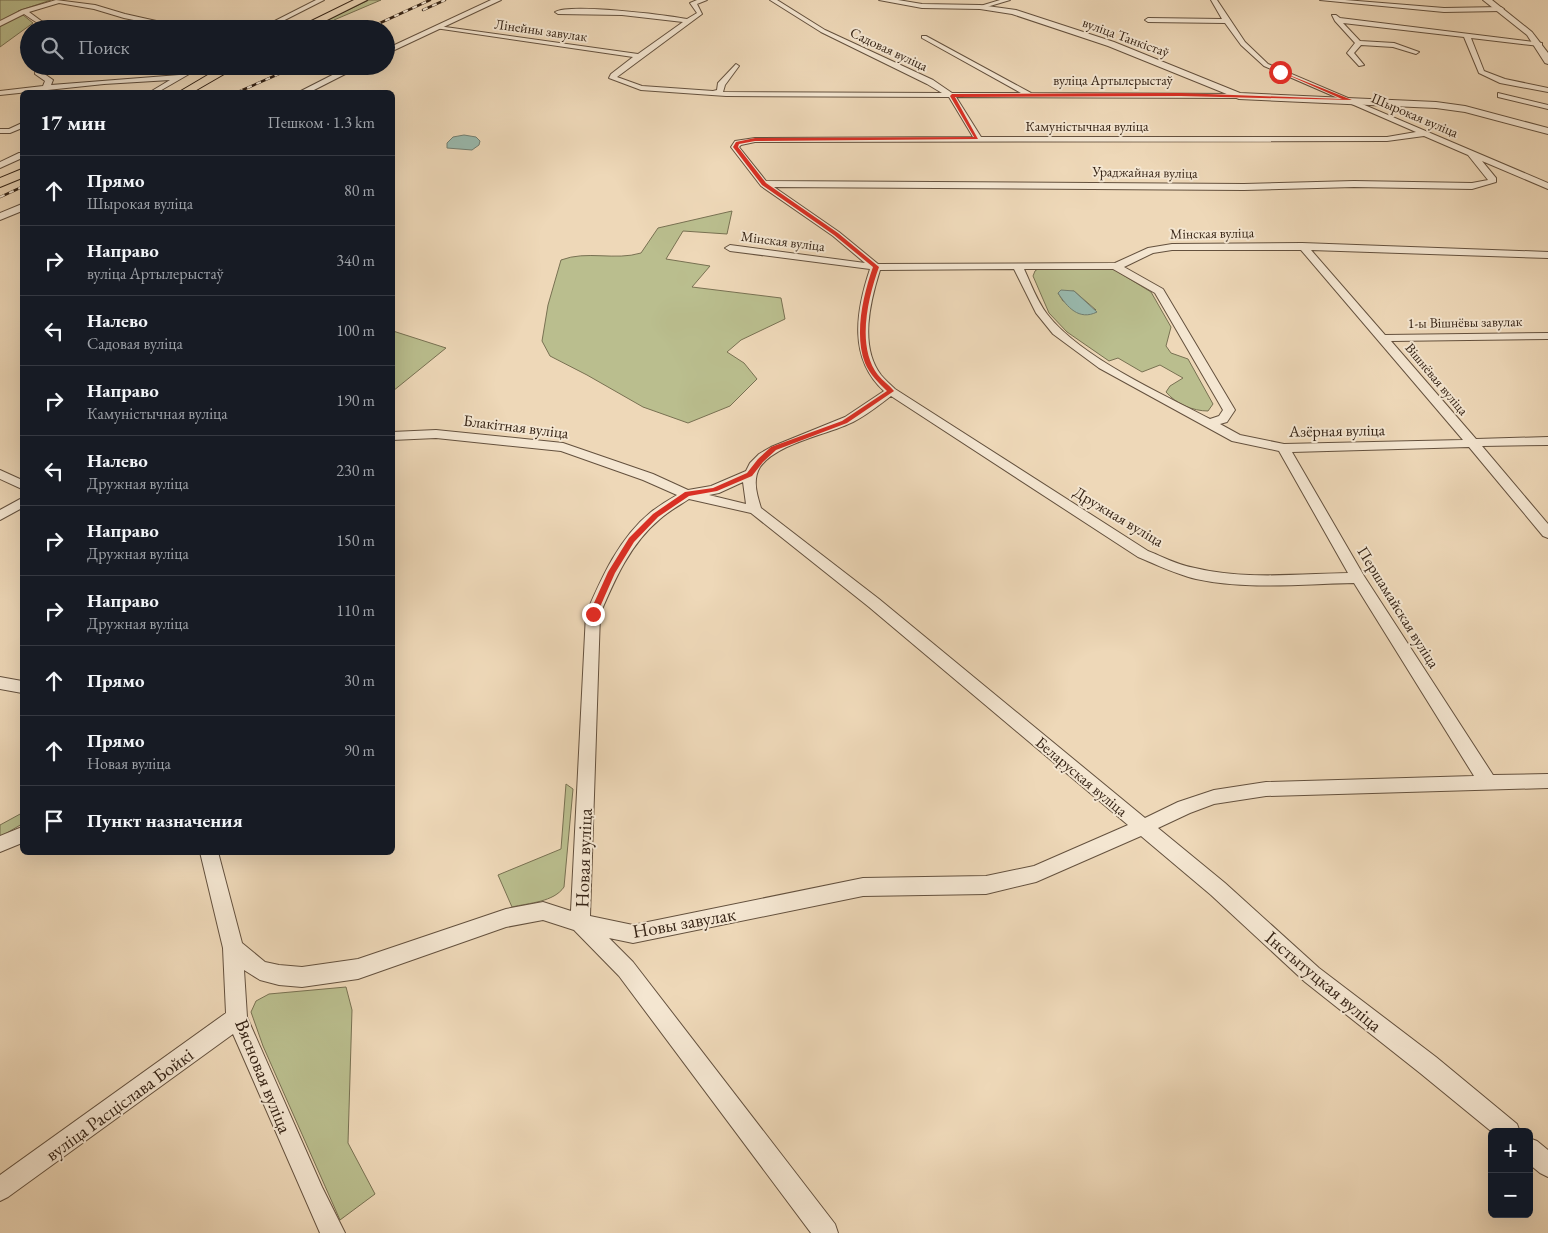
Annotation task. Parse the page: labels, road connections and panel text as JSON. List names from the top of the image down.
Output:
{
  "streets": {
    "street": [
      "Лінейны завулак",
      "вуліца Танкістаў",
      "Садовая вуліца",
      "вуліца Артылерыстаў",
      "Шырокая вуліца",
      "Камуністычная вуліца",
      "Ураджайная вуліца",
      "Мінская вуліца",
      "1-ы Вішнёвы завулак",
      "Вішнёвая вуліца",
      "Блакітная вуліца",
      "Азёрная вуліца",
      "Дружная вуліца",
      "Першамайская вуліца",
      "Беларуская вуліца",
      "Новая вуліца",
      "Новы завулак",
      "Інстытуцкая вуліца",
      "Вясновая вуліца",
      "вуліца Расціслава Бойкі"
    ]
  },
  "crossings": [
    ["Лінейны завулак", "вуліца Артылерыстаў"],
    ["вуліца Танкістаў", "вуліца Артылерыстаў"],
    ["Садовая вуліца", "вуліца Артылерыстаў"],
    ["Садовая вуліца", "Камуністычная вуліца"],
    ["вуліца Артылерыстаў", "Шырокая вуліца"],
    ["Шырокая вуліца", "Камуністычная вуліца"],
    ["Шырокая вуліца", "Ураджайная вуліца"],
    ["Камуністычная вуліца", "Ураджайная вуліца"],
    ["Мінская вуліца", "Вішнёвая вуліца"],
    ["Мінская вуліца", "Азёрная вуліца"],
    ["Мінская вуліца", "Дружная вуліца"],
    ["1-ы Вішнёвы завулак", "Вішнёвая вуліца"],
    ["Вішнёвая вуліца", "Азёрная вуліца"],
    ["Блакітная вуліца", "Беларуская вуліца"],
    ["Блакітная вуліца", "Новая вуліца"],
    ["Азёрная вуліца", "Першамайская вуліца"],
    ["Дружная вуліца", "Першамайская вуліца"],
    ["Першамайская вуліца", "Беларуская вуліца"],
    ["Беларуская вуліца", "Новая вуліца"],
    ["Беларуская вуліца", "Новы завулак"],
    ["Беларуская вуліца", "Інстытуцкая вуліца"],
    ["Новая вуліца", "Новы завулак"],
    ["Новы завулак", "Інстытуцкая вуліца"],
    ["Новы завулак", "Вясновая вуліца"],
    ["Вясновая вуліца", "вуліца Расціслава Бойкі"]
  ],
  "page": {
    "search": "Поиск",
    "heading": ["17 мин", "Пешком · 1.3 km"],
    "list": [
      ["Прямо", "Шырокая вуліца", "80 m"],
      ["Направо", "вуліца Артылерыстаў", "340 m"],
      ["Налево", "Садовая вуліца", "100 m"],
      ["Направо", "Камуністычная вуліца", "190 m"],
      ["Налево", "Дружная вуліца", "230 m"],
      ["Направо", "Дружная вуліца", "150 m"],
      ["Направо", "Дружная вуліца", "110 m"],
      ["Прямо", "30 m"],
      ["Прямо", "Новая вуліца", "90 m"],
      "Пункт назначения"
    ],
    "map_buttons": ["+", "−"]
  }
}
